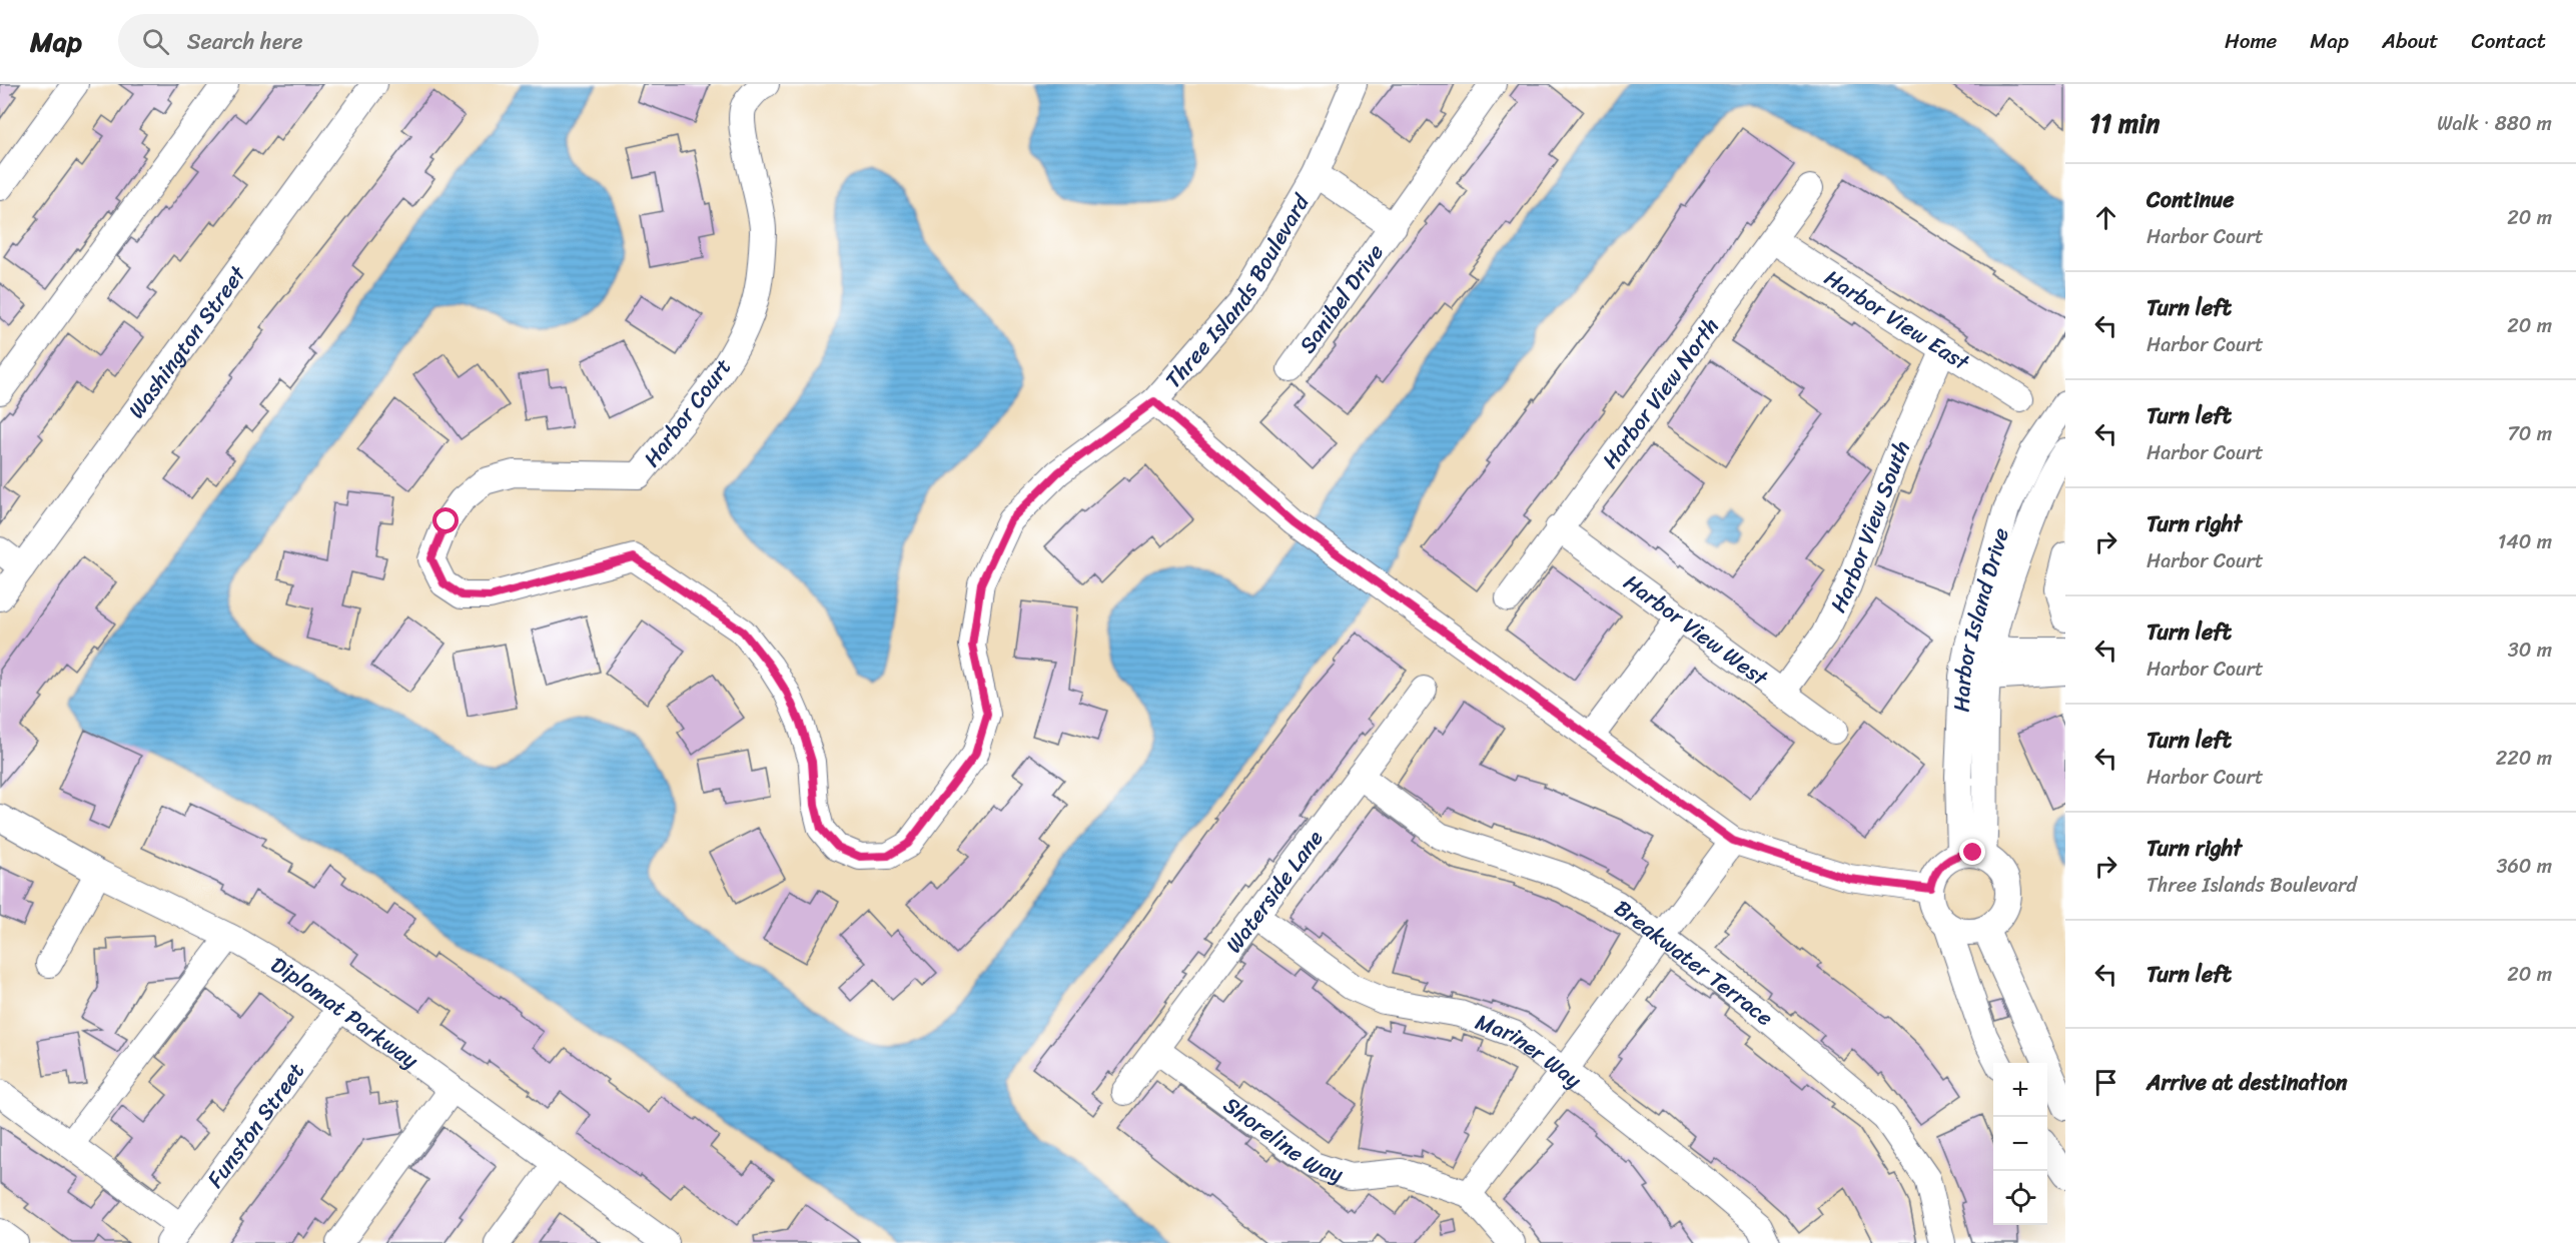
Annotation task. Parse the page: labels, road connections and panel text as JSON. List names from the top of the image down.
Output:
{
  "streets": {
    "street": [
      "Three Islands Boulevard",
      "Sanibel Drive",
      "Harbor View East",
      "Washington Street",
      "Harbor View North",
      "Harbor Court",
      "Harbor View South",
      "Harbor Island Drive",
      "Harbor View West",
      "Waterside Lane",
      "Breakwater Terrace",
      "Diplomat Parkway",
      "Mariner Way",
      "Funston Street",
      "Shoreline Way"
    ]
  },
  "crossings": [
    ["Three Islands Boulevard", "Sanibel Drive"],
    ["Three Islands Boulevard", "Harbor Court"],
    ["Three Islands Boulevard", "Harbor Island Drive"],
    ["Harbor View East", "Harbor View North"],
    ["Harbor View East", "Harbor View South"],
    ["Harbor View North", "Harbor View West"],
    ["Harbor View South", "Harbor View West"],
    ["Waterside Lane", "Breakwater Terrace"],
    ["Waterside Lane", "Mariner Way"],
    ["Waterside Lane", "Shoreline Way"],
    ["Diplomat Parkway", "Funston Street"]
  ],
  "page": {
    "header": "Map",
    "search": "Search here",
    "nav": [
      "Home",
      "Map",
      "About",
      "Contact"
    ],
    "heading": ["11 min", "Walk · 880 m"],
    "list": [
      ["Continue", "Harbor Court", "20 m"],
      ["Turn left", "Harbor Court", "20 m"],
      ["Turn left", "Harbor Court", "70 m"],
      ["Turn right", "Harbor Court", "140 m"],
      ["Turn left", "Harbor Court", "30 m"],
      ["Turn left", "Harbor Court", "220 m"],
      ["Turn right", "Three Islands Boulevard", "360 m"],
      ["Turn left", "20 m"],
      "Arrive at destination"
    ],
    "map_buttons": ["+", "−"]
  }
}
